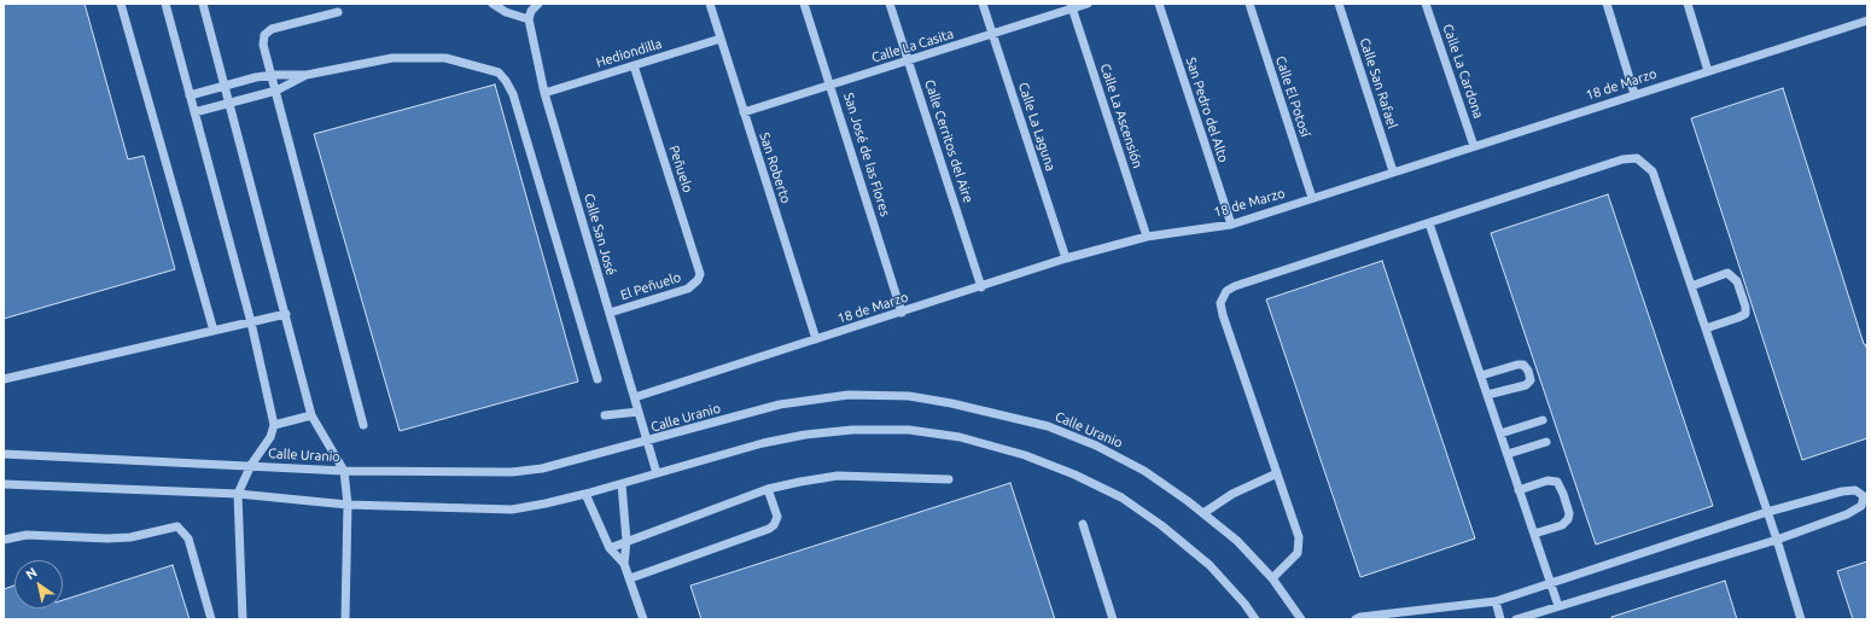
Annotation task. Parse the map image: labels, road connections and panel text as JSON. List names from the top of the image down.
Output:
{
  "streets": {
    "street": [
      "Calle La Casita",
      "Hediondilla",
      "Calle La Cardona",
      "Calle San Rafael",
      "18 de Marzo",
      "Calle El Potosí",
      "San Pedro del Alto",
      "Calle La Ascensión",
      "Calle La Laguna",
      "Calle Cerritos del Aire",
      "San José de las Flores",
      "San Roberto",
      "Peñuelo",
      "Calle San José",
      "El Peñuelo",
      "Calle Uranio"
    ]
  },
  "crossings": [
    ["Calle La Casita", "Calle La Ascensión"],
    ["Calle La Casita", "Calle La Laguna"],
    ["Calle La Casita", "Calle Cerritos del Aire"],
    ["Calle La Casita", "San José de las Flores"],
    ["Calle La Casita", "San Roberto"],
    ["Hediondilla", "San Roberto"],
    ["Hediondilla", "Peñuelo"],
    ["Hediondilla", "Calle San José"],
    ["Calle La Cardona", "18 de Marzo"],
    ["Calle San Rafael", "18 de Marzo"],
    ["18 de Marzo", "Calle El Potosí"],
    ["18 de Marzo", "San Pedro del Alto"],
    ["18 de Marzo", "Calle La Ascensión"],
    ["18 de Marzo", "Calle La Laguna"],
    ["18 de Marzo", "Calle Cerritos del Aire"],
    ["18 de Marzo", "San José de las Flores"],
    ["18 de Marzo", "San Roberto"],
    ["18 de Marzo", "Calle San José"],
    ["Peñuelo", "El Peñuelo"],
    ["Calle San José", "El Peñuelo"],
    ["Calle San José", "Calle Uranio"]
  ],
  "north": "top left"
}
